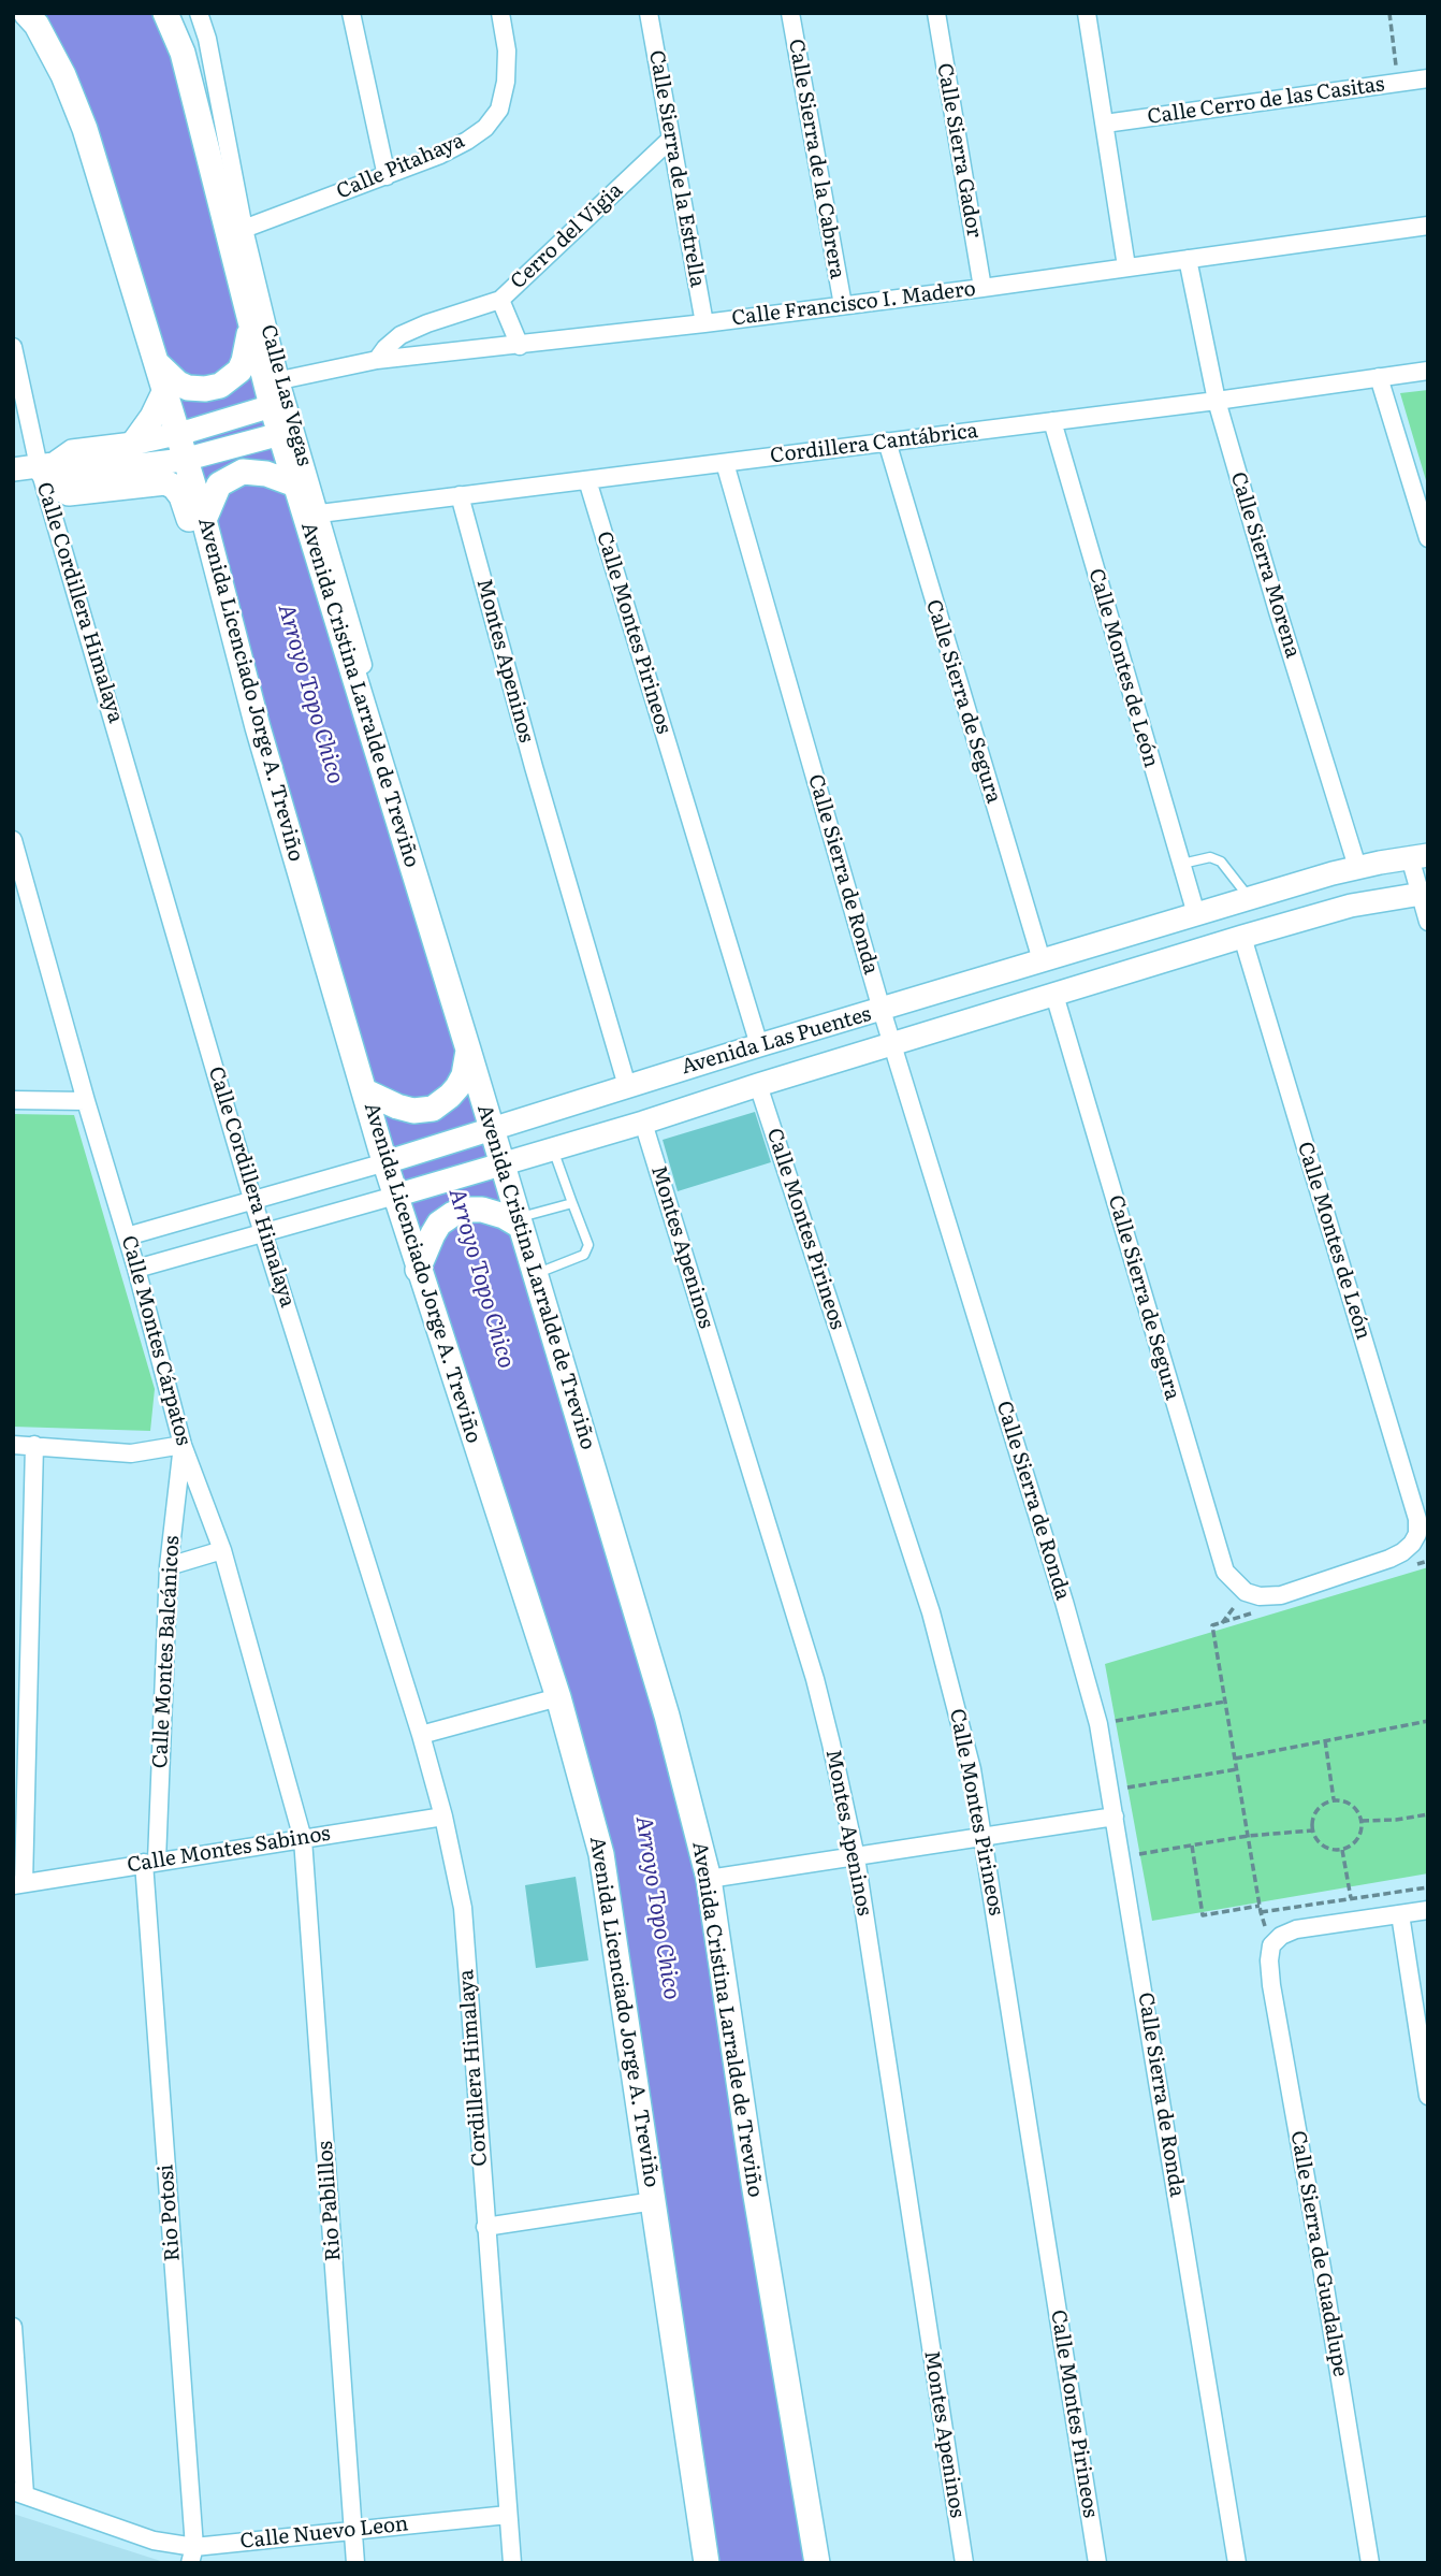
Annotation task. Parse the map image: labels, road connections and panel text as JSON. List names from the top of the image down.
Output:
{
  "streets": {
    "main road": ["Avenida Licenciado Jorge A. Treviño", "Avenida Cristina Larralde de Treviño"],
    "street": [
      "Calle Cerro de las Casitas",
      "Calle Sierra Gador",
      "Calle Sierra de la Cabrera",
      "Calle Pitahaya",
      "Calle Sierra de la Estrella",
      "Cerro del Vigia",
      "Calle Francisco I. Madero",
      "Calle Las Vegas",
      "Cordillera Cantábrica",
      "Calle Sierra Morena",
      "Calle Cordillera Himalaya",
      "Calle Montes Pirineos",
      "Montes Apeninos",
      "Calle Montes de León",
      "Calle Sierra de Segura",
      "Calle Sierra de Ronda",
      "Avenida Las Puentes",
      "Calle Montes Cárpatos",
      "Calle Montes Balcánicos",
      "Calle Montes Sabinos",
      "Cordillera Himalaya",
      "Rio Pablillos",
      "Rio Potosi",
      "Calle Sierra de Guadalupe",
      "Calle Nuevo Leon"
    ]
  },
  "crossings": [
    ["Calle Sierra Gador", "Calle Francisco I. Madero"],
    ["Calle Sierra de la Cabrera", "Calle Francisco I. Madero"],
    ["Calle Pitahaya", "Calle Las Vegas"],
    ["Calle Sierra de la Estrella", "Cerro del Vigia"],
    ["Calle Sierra de la Estrella", "Calle Francisco I. Madero"],
    ["Cerro del Vigia", "Calle Francisco I. Madero"],
    ["Calle Francisco I. Madero", "Calle Las Vegas"],
    ["Calle Francisco I. Madero", "Calle Sierra Morena"],
    ["Calle Las Vegas", "Cordillera Cantábrica"],
    ["Calle Las Vegas", "Avenida Cristina Larralde de Treviño"],
    ["Cordillera Cantábrica", "Calle Sierra Morena"],
    ["Cordillera Cantábrica", "Calle Montes Pirineos"],
    ["Cordillera Cantábrica", "Montes Apeninos"],
    ["Cordillera Cantábrica", "Calle Montes de León"],
    ["Cordillera Cantábrica", "Calle Sierra de Segura"],
    ["Cordillera Cantábrica", "Calle Sierra de Ronda"],
    ["Calle Sierra Morena", "Avenida Las Puentes"],
    ["Calle Cordillera Himalaya", "Avenida Las Puentes"],
    ["Calle Cordillera Himalaya", "Calle Montes Sabinos"],
    ["Calle Cordillera Himalaya", "Cordillera Himalaya"],
    ["Calle Montes Pirineos", "Avenida Las Puentes"],
    ["Montes Apeninos", "Avenida Las Puentes"],
    ["Calle Montes de León", "Calle Sierra de Segura"],
    ["Calle Montes de León", "Avenida Las Puentes"],
    ["Avenida Licenciado Jorge A. Treviño", "Avenida Las Puentes"],
    ["Avenida Cristina Larralde de Treviño", "Avenida Las Puentes"],
    ["Calle Sierra de Segura", "Avenida Las Puentes"],
    ["Calle Sierra de Ronda", "Avenida Las Puentes"],
    ["Avenida Las Puentes", "Calle Montes Cárpatos"],
    ["Calle Montes Cárpatos", "Calle Montes Balcánicos"],
    ["Calle Montes Cárpatos", "Calle Montes Sabinos"],
    ["Calle Montes Cárpatos", "Rio Pablillos"],
    ["Calle Montes Balcánicos", "Calle Montes Sabinos"],
    ["Calle Montes Balcánicos", "Rio Potosi"],
    ["Calle Montes Sabinos", "Rio Pablillos"],
    ["Calle Montes Sabinos", "Rio Potosi"],
    ["Cordillera Himalaya", "Calle Nuevo Leon"],
    ["Rio Pablillos", "Calle Nuevo Leon"],
    ["Rio Potosi", "Calle Nuevo Leon"]
  ],
  "water": ["Arroyo Topo Chico"]
}
